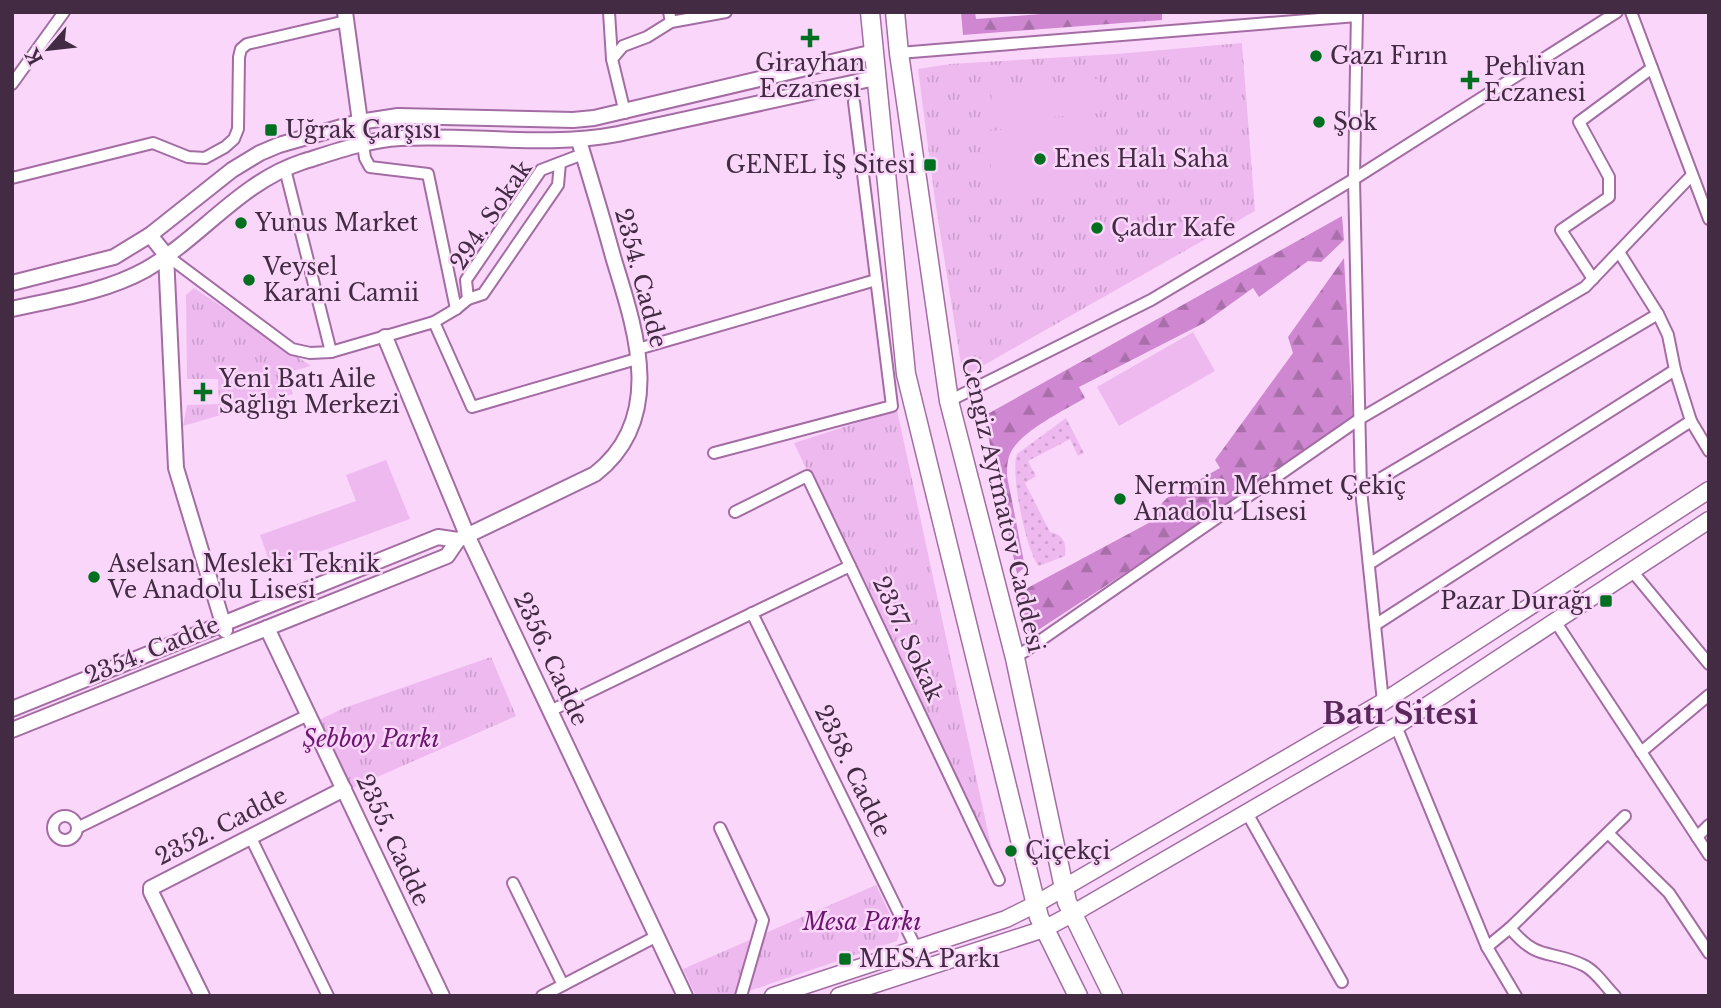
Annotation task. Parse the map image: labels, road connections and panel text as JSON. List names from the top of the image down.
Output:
{
  "streets": {
    "main road": ["Cengiz Aytmatov Caddesi"],
    "street": [
      "294. Sokak",
      "2354. Cadde",
      "2357. Sokak",
      "2356. Cadde",
      "2358. Cadde",
      "2352. Cadde",
      "2355. Cadde"
    ]
  },
  "crossings": [
    ["294. Sokak", "2354. Cadde"],
    ["294. Sokak", "2356. Cadde"],
    ["2354. Cadde", "2356. Cadde"],
    ["2354. Cadde", "2355. Cadde"],
    ["2357. Sokak", "2356. Cadde"],
    ["2357. Sokak", "2358. Cadde"],
    ["2352. Cadde", "2355. Cadde"]
  ],
  "districts": ["Batı Sitesi"],
  "parks": ["Şebboy Parkı", "Mesa Parkı"],
  "places": {
    "health": ["Girayhan Eczanesi", "Pehlivan Eczanesi", "Yeni Batı Aile Sağlığı Merkezi"],
    "other": [
      "Gazı Fırın",
      "Şok",
      "Enes Halı Saha",
      "Yunus Market",
      "Çadır Kafe",
      "Veysel Karani Camii",
      "Nermin Mehmet Çekiç Anadolu Lisesi",
      "Aselsan Mesleki Teknik Ve Anadolu Lisesi",
      "Çiçekçi"
    ],
    "transit": [
      "Uğrak Çarşısı",
      "GENEL İŞ Sitesi",
      "Pazar Durağı",
      "MESA Parkı"
    ]
  },
  "north": "bottom left"
}
